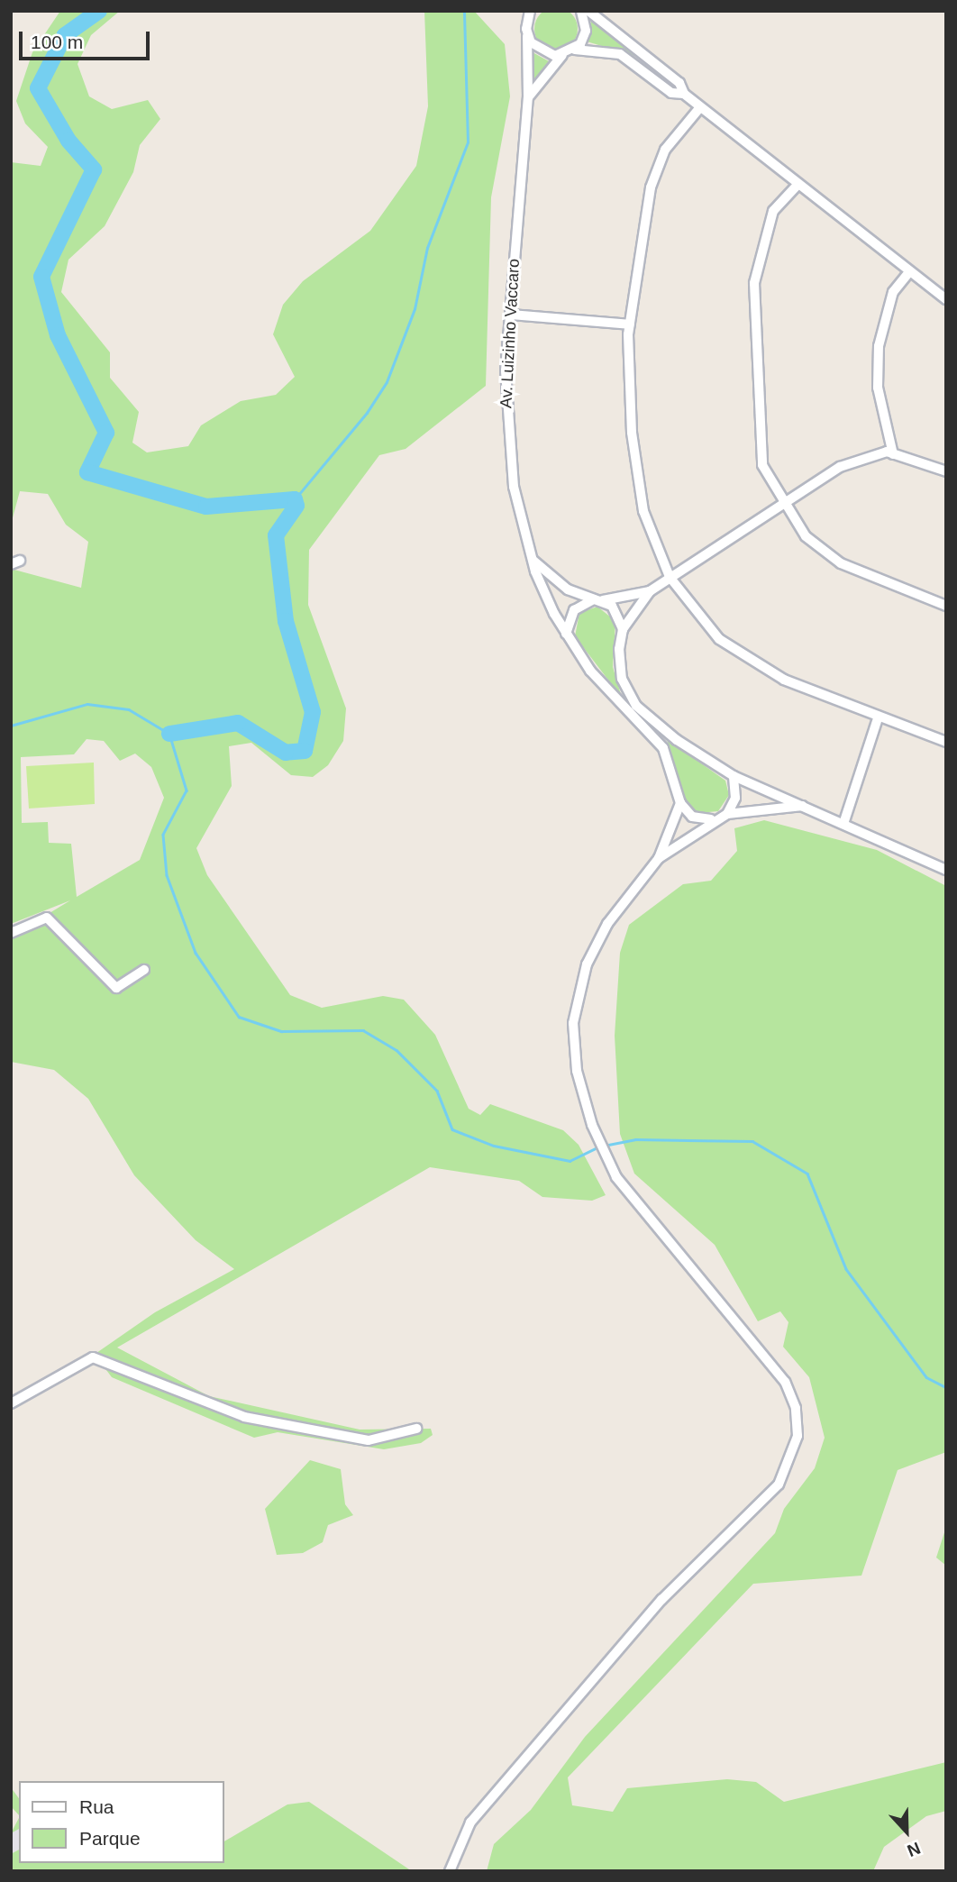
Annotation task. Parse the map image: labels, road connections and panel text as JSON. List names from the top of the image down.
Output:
{
  "streets": {
    "street": ["Av. Luizinho Vaccaro"]
  },
  "legend": ["Rua", "Parque"],
  "scale_bar": "100 m",
  "north": "bottom"
}
